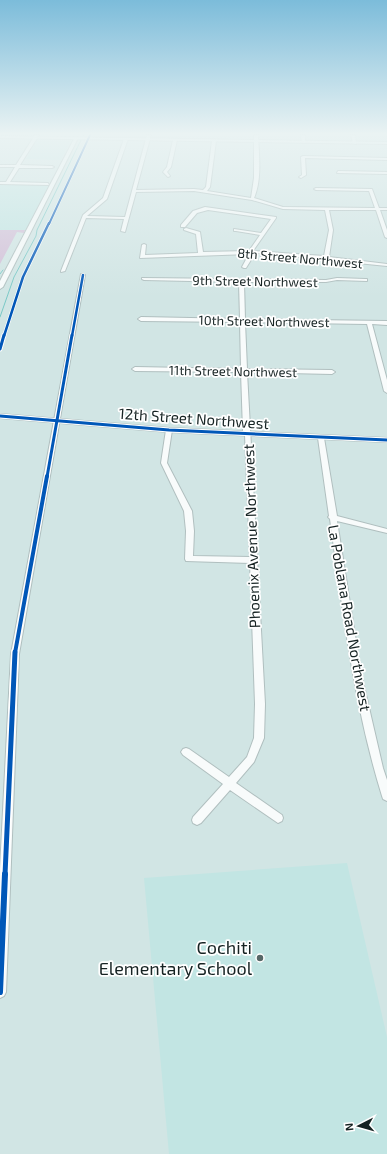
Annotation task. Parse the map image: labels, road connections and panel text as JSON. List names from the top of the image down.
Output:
{
  "streets": {
    "main road": ["12th Street Northwest"],
    "street": [
      "8th Street Northwest",
      "9th Street Northwest",
      "10th Street Northwest",
      "11th Street Northwest",
      "Phoenix Avenue Northwest",
      "La Poblana Road Northwest"
    ]
  },
  "crossings": [
    ["9th Street Northwest", "Phoenix Avenue Northwest"],
    ["10th Street Northwest", "Phoenix Avenue Northwest"],
    ["11th Street Northwest", "Phoenix Avenue Northwest"],
    ["12th Street Northwest", "Phoenix Avenue Northwest"],
    ["12th Street Northwest", "La Poblana Road Northwest"]
  ],
  "places": ["Cochiti Elementary School"],
  "north": "left"
}
